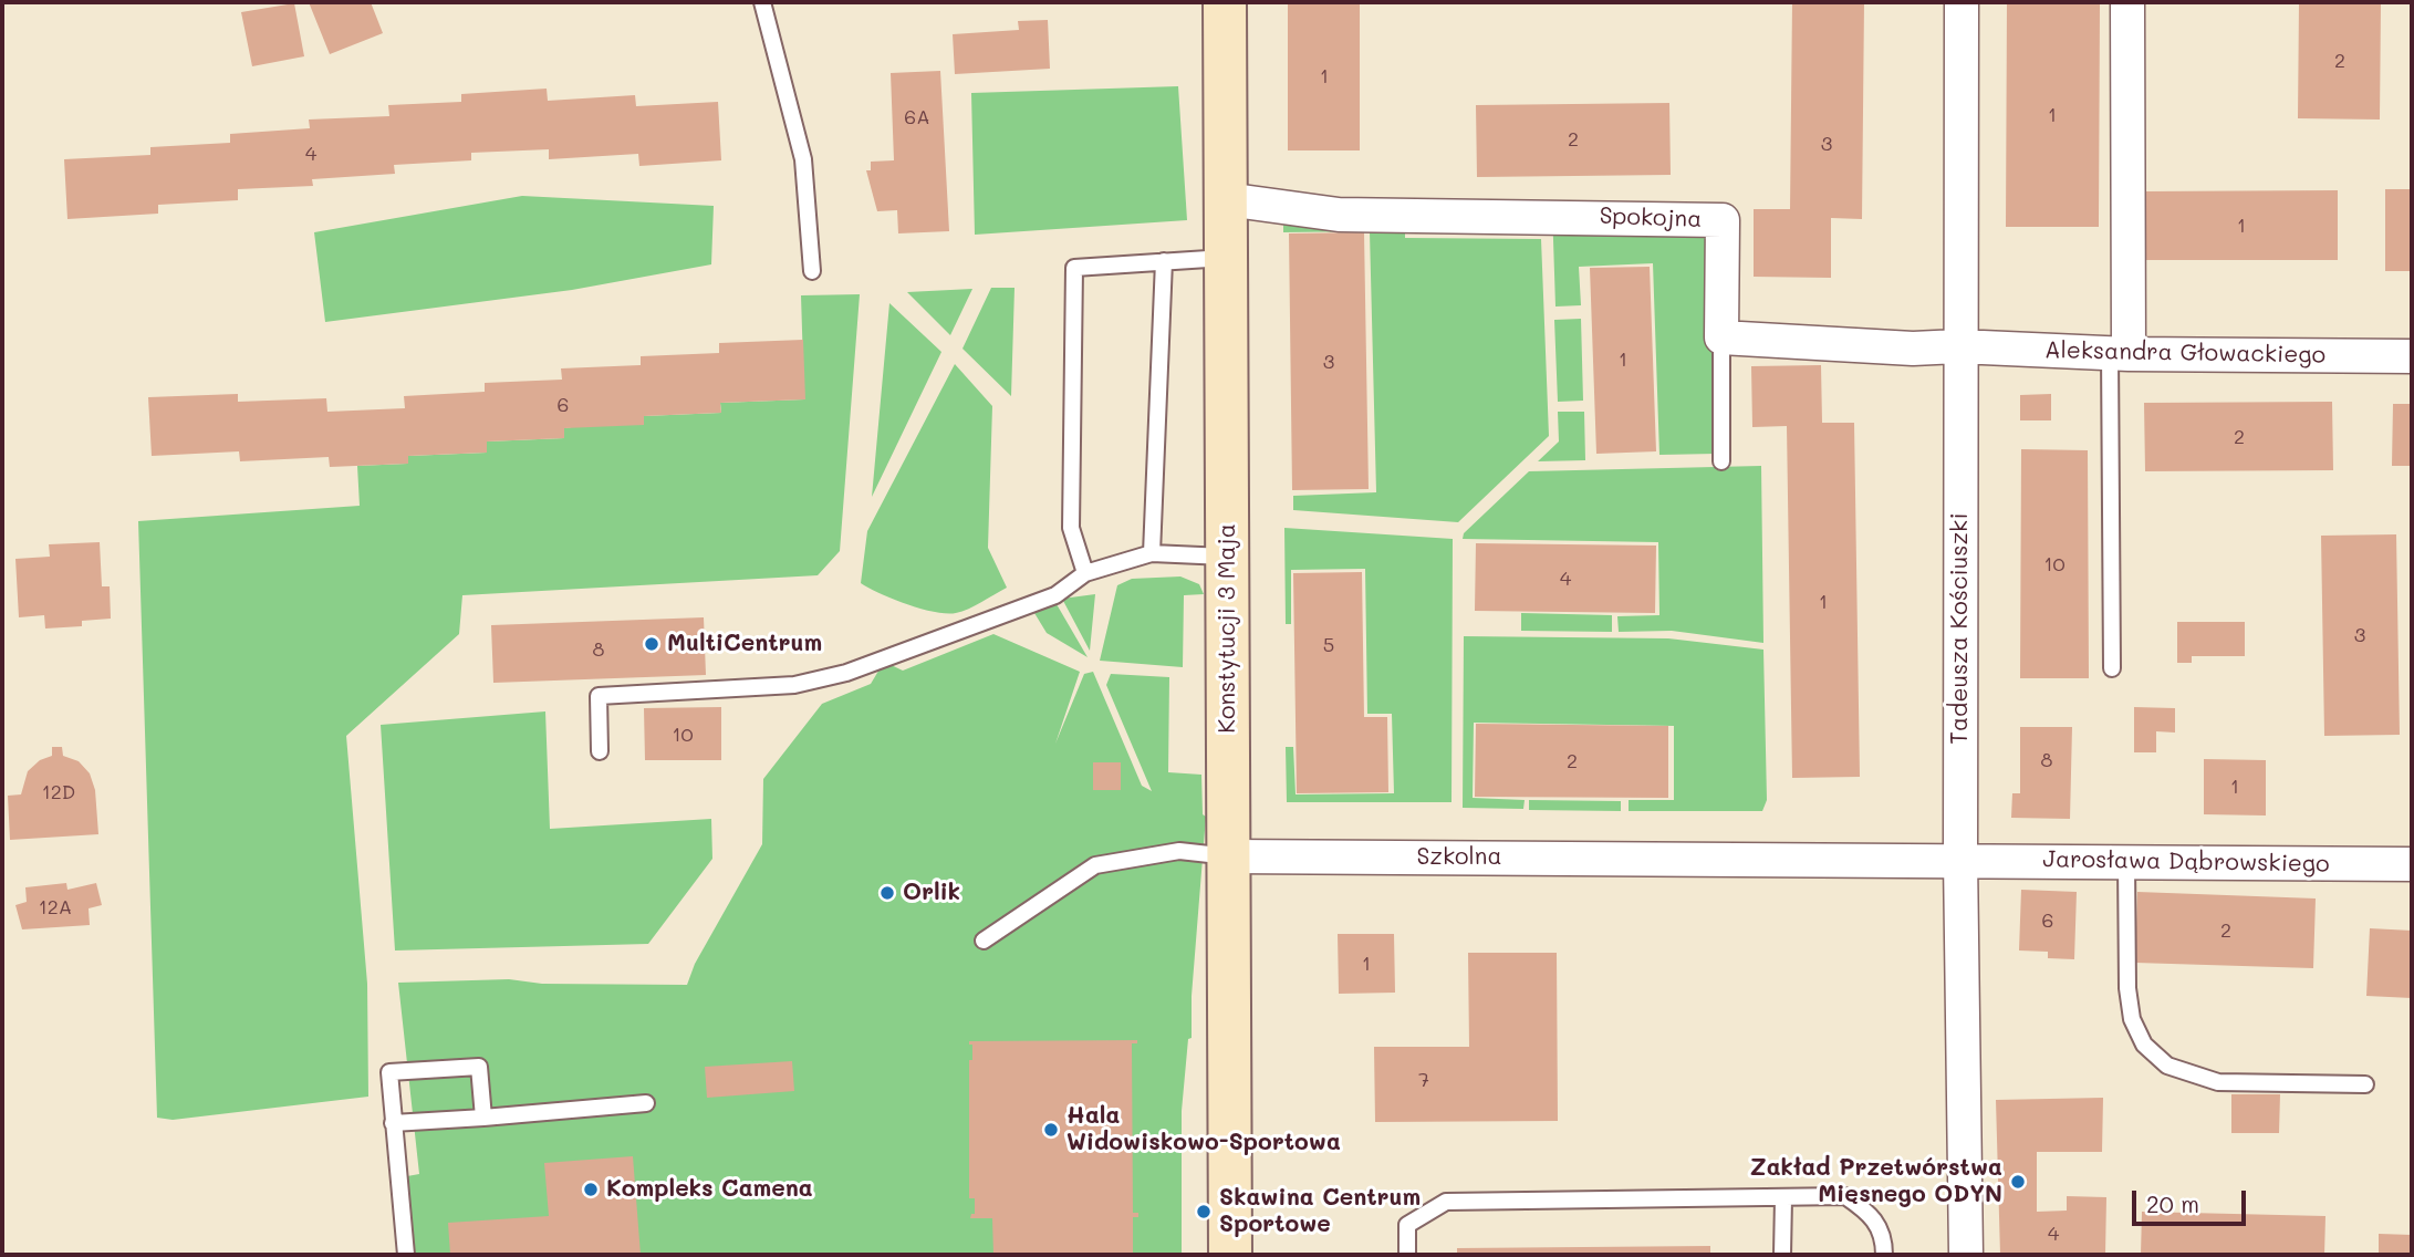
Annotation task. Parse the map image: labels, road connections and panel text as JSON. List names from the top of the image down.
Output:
{
  "streets": {
    "street": [
      "Spokojna",
      "Aleksandra Głowackiego",
      "Konstytucji 3 Maja",
      "Tadeusza Kościuszki",
      "Szkolna",
      "Jarosława Dąbrowskiego"
    ]
  },
  "crossings": [
    ["Spokojna", "Konstytucji 3 Maja"],
    ["Aleksandra Głowackiego", "Tadeusza Kościuszki"],
    ["Konstytucji 3 Maja", "Szkolna"],
    ["Tadeusza Kościuszki", "Szkolna"],
    ["Tadeusza Kościuszki", "Jarosława Dąbrowskiego"],
    ["Szkolna", "Jarosława Dąbrowskiego"]
  ],
  "places": [
    "MultiCentrum",
    "Orlik",
    "Hala Widowiskowo-Sportowa",
    "Zakład Przetwórstwa Mięsnego ODYN",
    "Kompleks Camena",
    "Skawina Centrum Sportowe"
  ],
  "house_numbers": [
    "2",
    "1",
    "1",
    "6A",
    "2",
    "3",
    "4",
    "1",
    "1",
    "3",
    "6",
    "2",
    "10",
    "4",
    "1",
    "3",
    "5",
    "8",
    "10",
    "8",
    "2",
    "1",
    "12D",
    "12A",
    "6",
    "2",
    "1",
    "7",
    "4"
  ],
  "scale_bar": "20 m"
}
